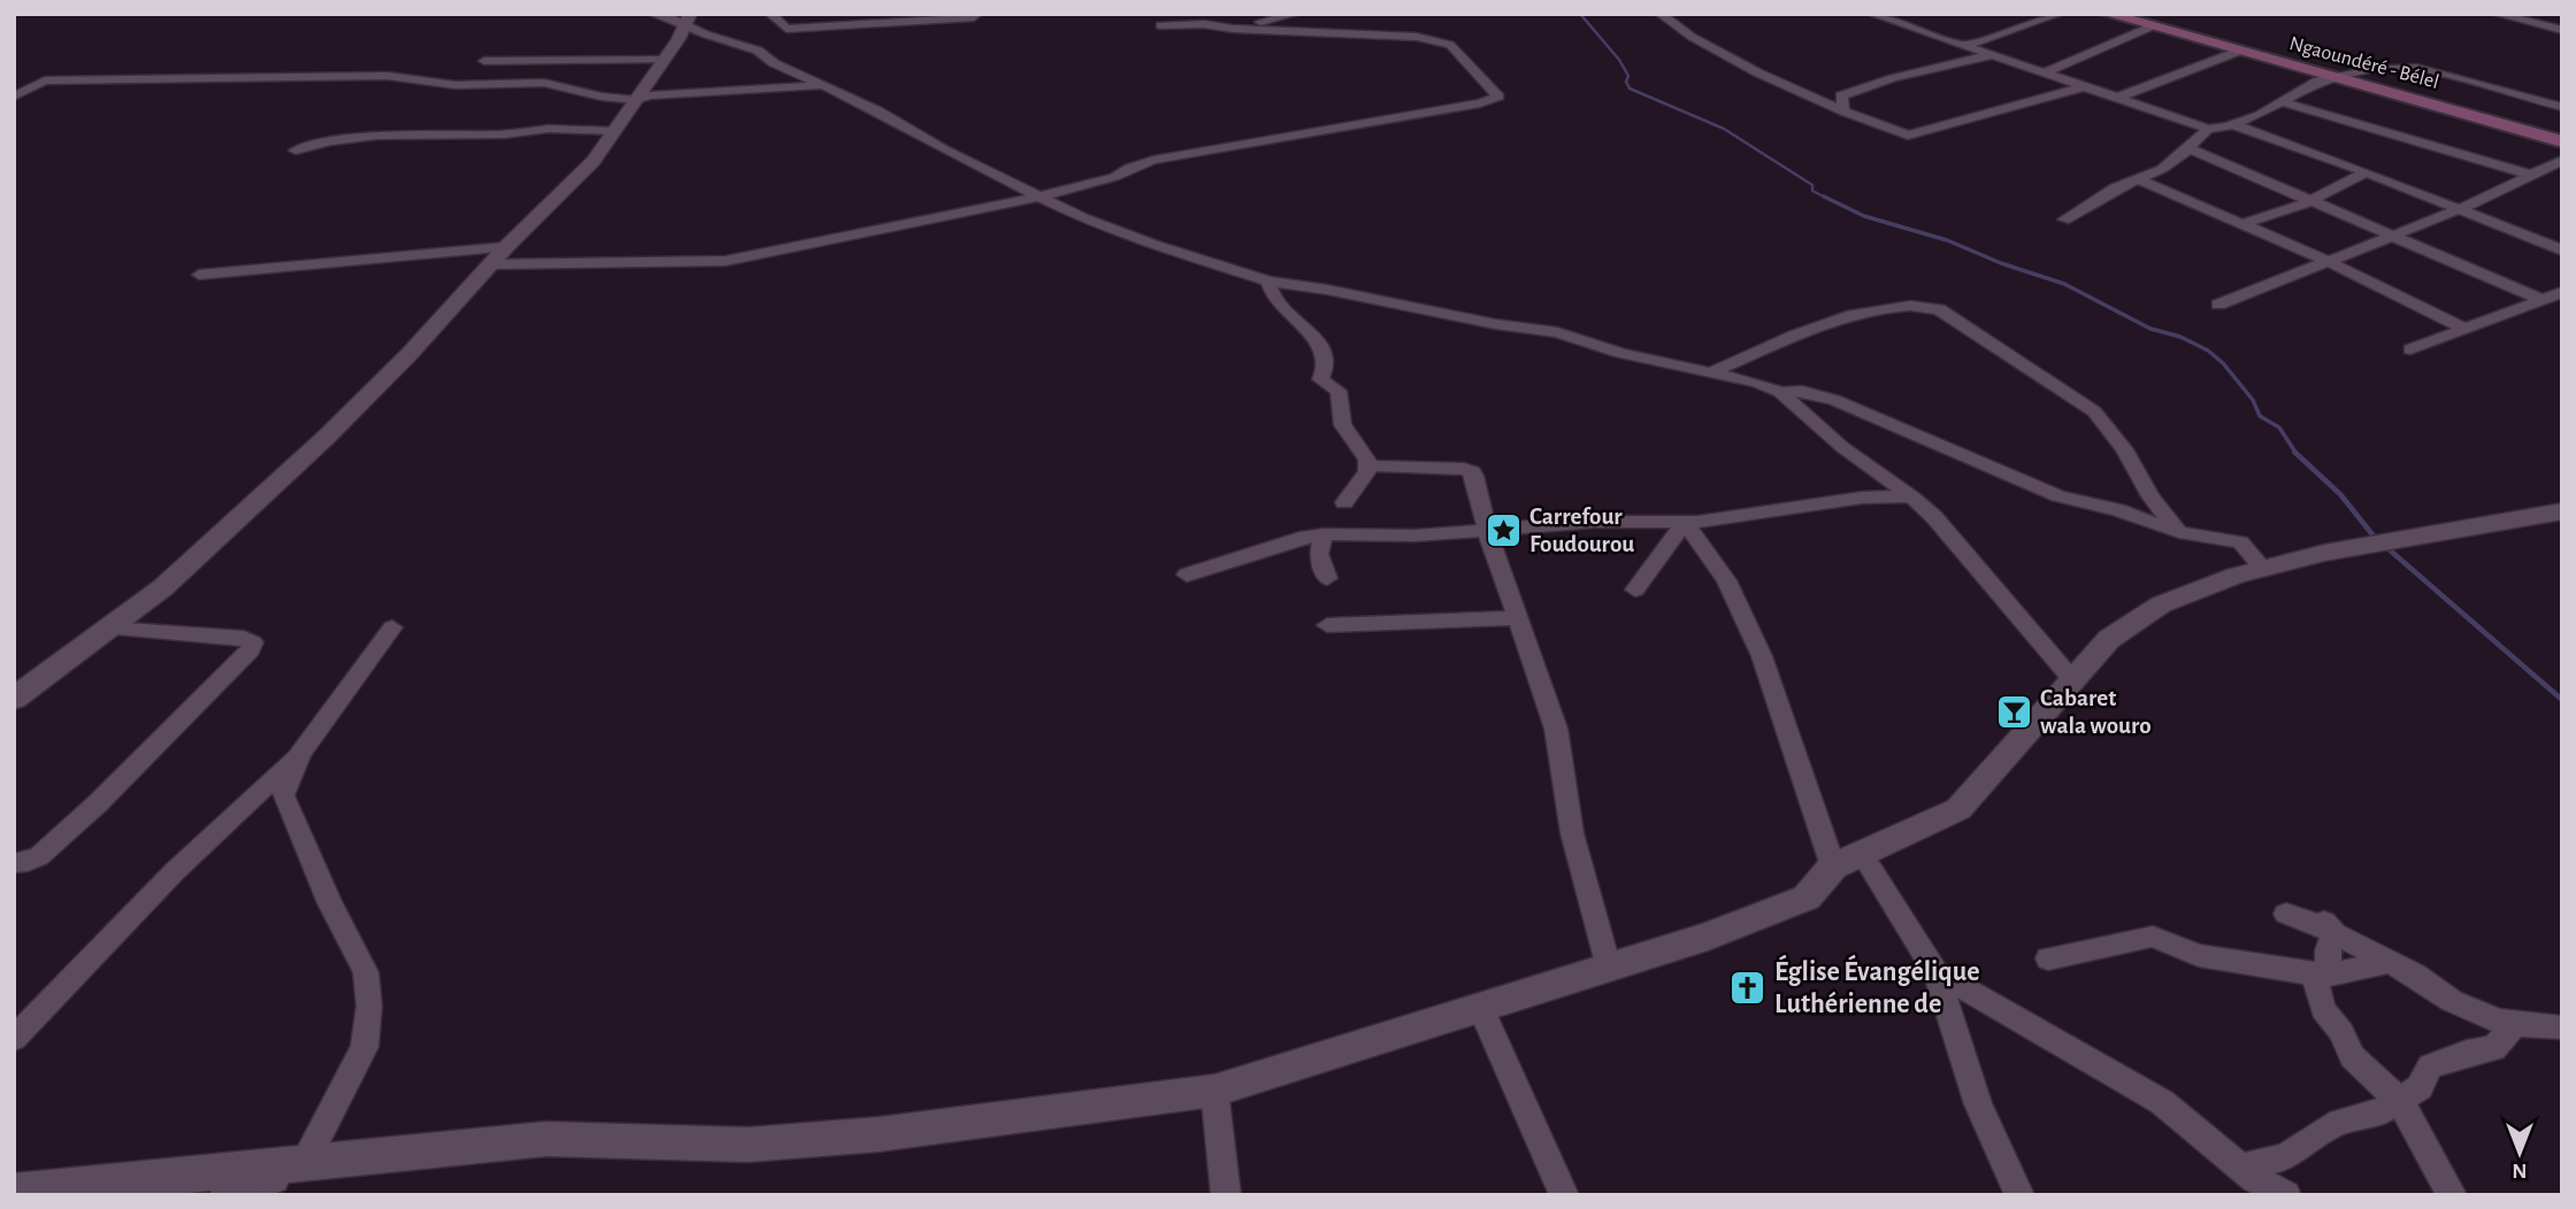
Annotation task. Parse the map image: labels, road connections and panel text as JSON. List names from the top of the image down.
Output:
{
  "streets": {
    "main road": ["Ngaoundéré - Bélel"]
  },
  "places": {
    "place": ["Carrefour Foudourou"],
    "bar": ["Cabaret wala wouro"],
    "church": ["Église Évangélique Luthérienne de"]
  },
  "north": "bottom"
}
